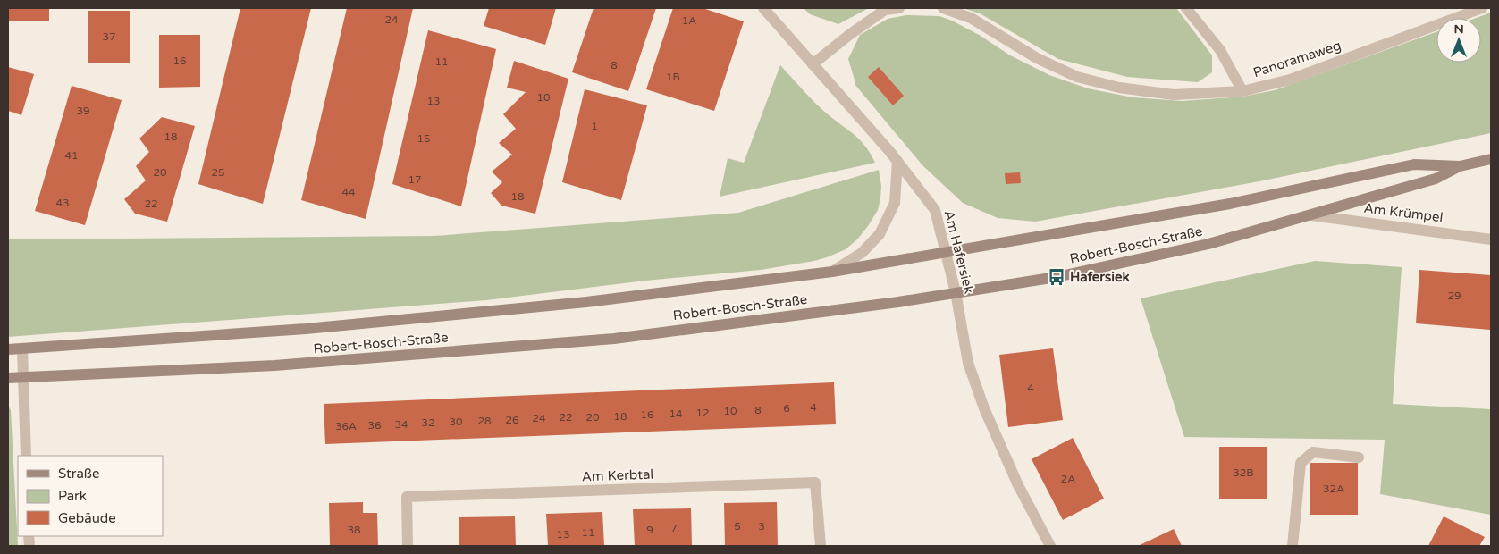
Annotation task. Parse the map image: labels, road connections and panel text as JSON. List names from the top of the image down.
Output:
{
  "streets": {
    "main road": ["Robert-Bosch-Straße"],
    "street": [
      "Panoramaweg",
      "Am Krümpel",
      "Am Hafersiek",
      "Am Kerbtal"
    ]
  },
  "crossings": [
    ["Am Krümpel", "Robert-Bosch-Straße"],
    ["Robert-Bosch-Straße", "Am Hafersiek"]
  ],
  "places": {
    "bus stop": ["Hafersiek"]
  },
  "house_numbers": [
    "24",
    "1A",
    "37",
    "16",
    "11",
    "8",
    "1B",
    "10",
    "13",
    "39",
    "1",
    "18",
    "15",
    "41",
    "20",
    "25",
    "17",
    "44",
    "18",
    "43",
    "22",
    "29",
    "4",
    "4",
    "6",
    "8",
    "10",
    "12",
    "14",
    "16",
    "18",
    "22",
    "20",
    "24",
    "26",
    "28",
    "30",
    "32",
    "34",
    "36",
    "36A",
    "32B",
    "2A",
    "32A",
    "5",
    "3",
    "7",
    "38",
    "9",
    "11",
    "13"
  ],
  "legend": ["Straße", "Park", "Gebäude"],
  "north": "top"
}
